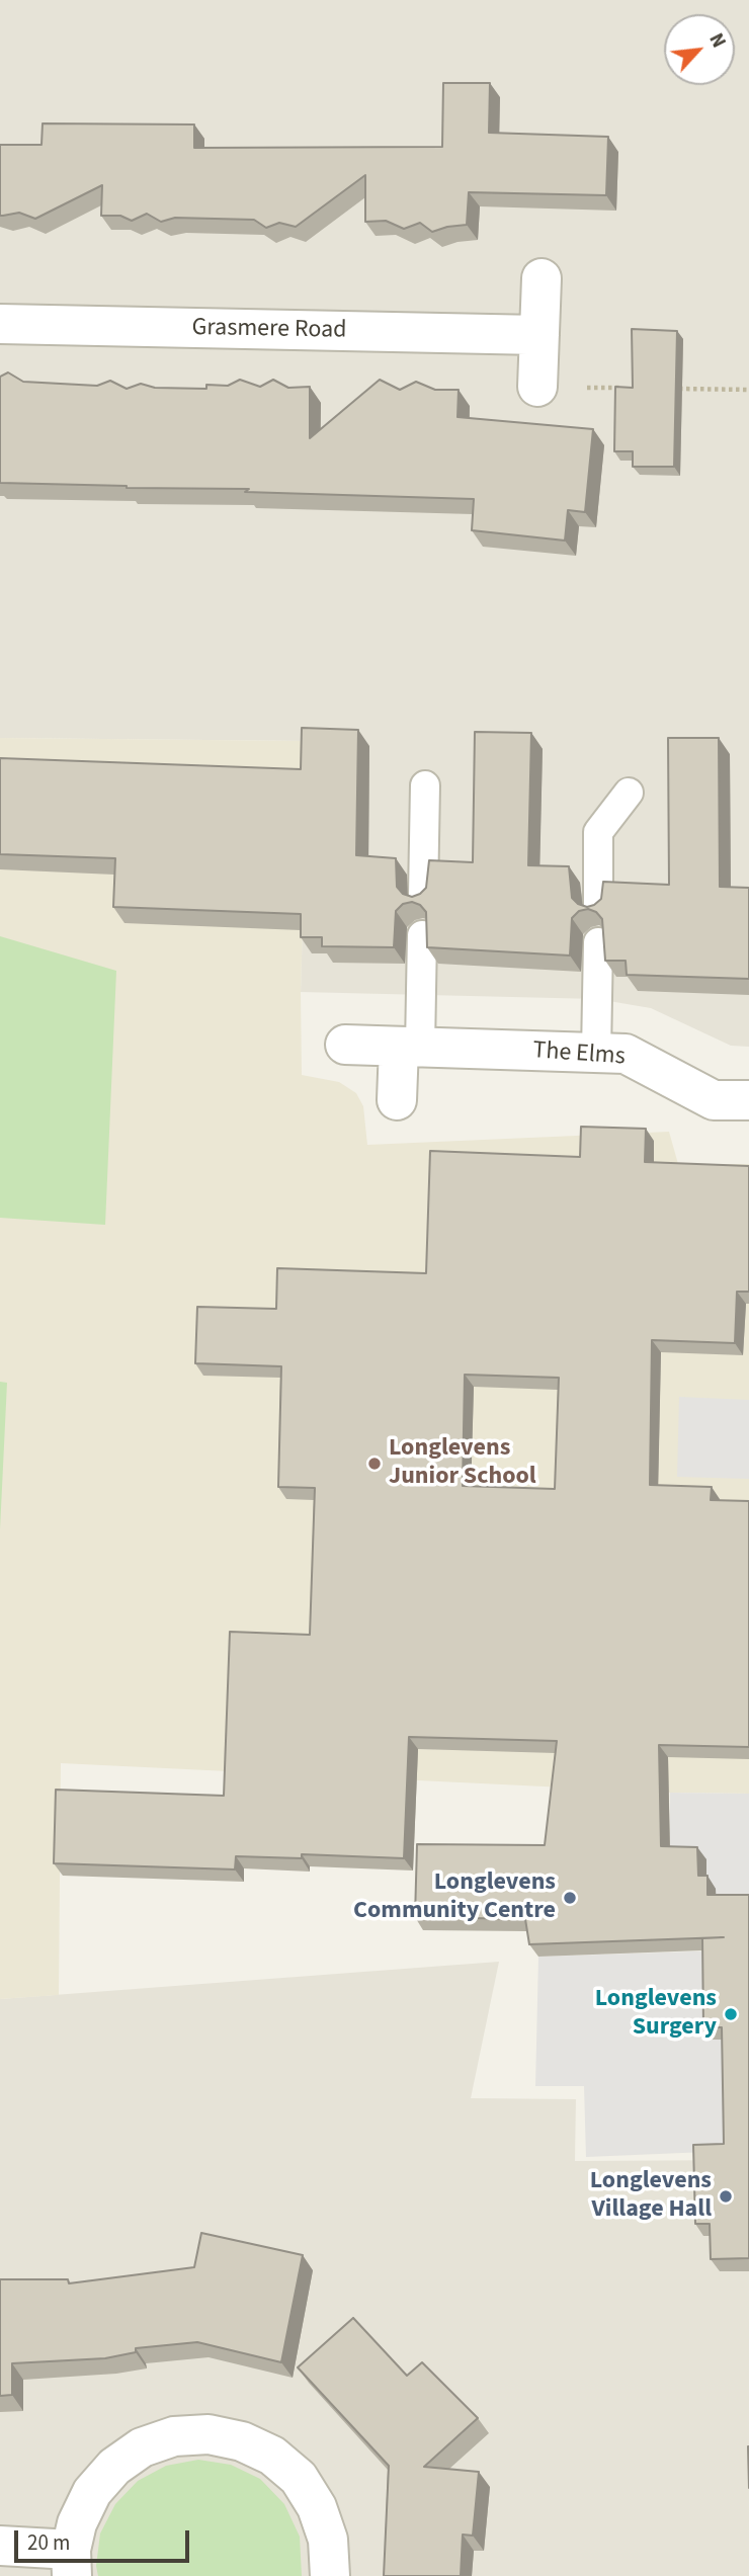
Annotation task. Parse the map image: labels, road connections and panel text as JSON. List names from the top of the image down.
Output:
{
  "streets": {
    "street": ["Grasmere Road", "The Elms"]
  },
  "places": [
    "Longlevens Junior School",
    "Longlevens Community Centre",
    "Longlevens Surgery",
    "Longlevens Village Hall"
  ],
  "scale_bar": "20 m",
  "north": "top right"
}
